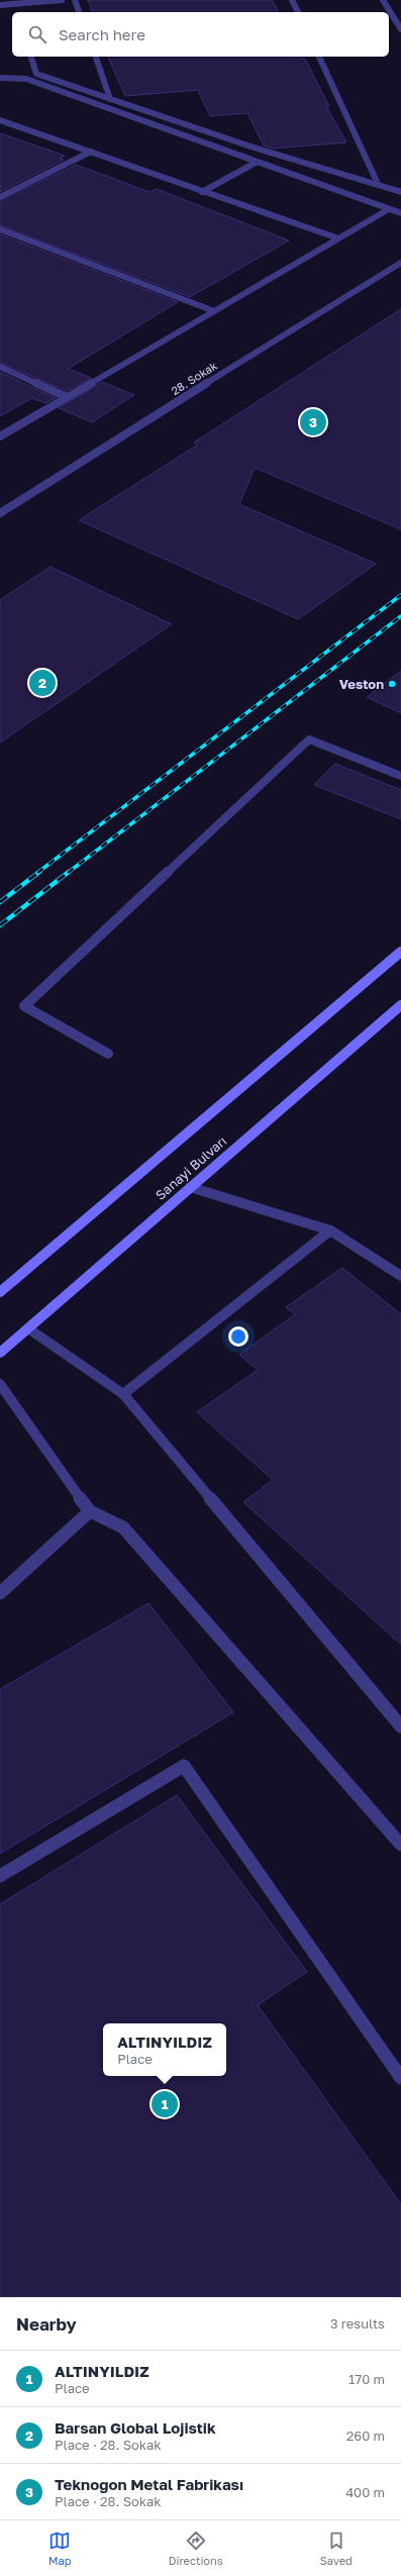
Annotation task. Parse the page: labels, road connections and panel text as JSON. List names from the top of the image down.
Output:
{
  "streets": {
    "main road": ["Sanayi Bulvarı"],
    "street": ["28. Sokak"]
  },
  "places": ["Veston"],
  "page": {
    "search": "Search here",
    "pins": ["3", "2", "1"],
    "popup": ["ALTINYILDIZ", "Place"],
    "heading": ["Nearby", "3 results"],
    "list": [
      {
        "mark": "1",
        "name": "ALTINYILDIZ",
        "note": "Place",
        "value": "170 m"
      },
      {
        "mark": "2",
        "name": "Barsan Global Lojistik",
        "note": "Place · 28. Sokak",
        "value": "260 m"
      },
      {
        "mark": "3",
        "name": "Teknogon Metal Fabrikası",
        "note": "Place · 28. Sokak",
        "value": "400 m"
      }
    ],
    "nav": ["Map", "Directions", "Saved"]
  }
}
